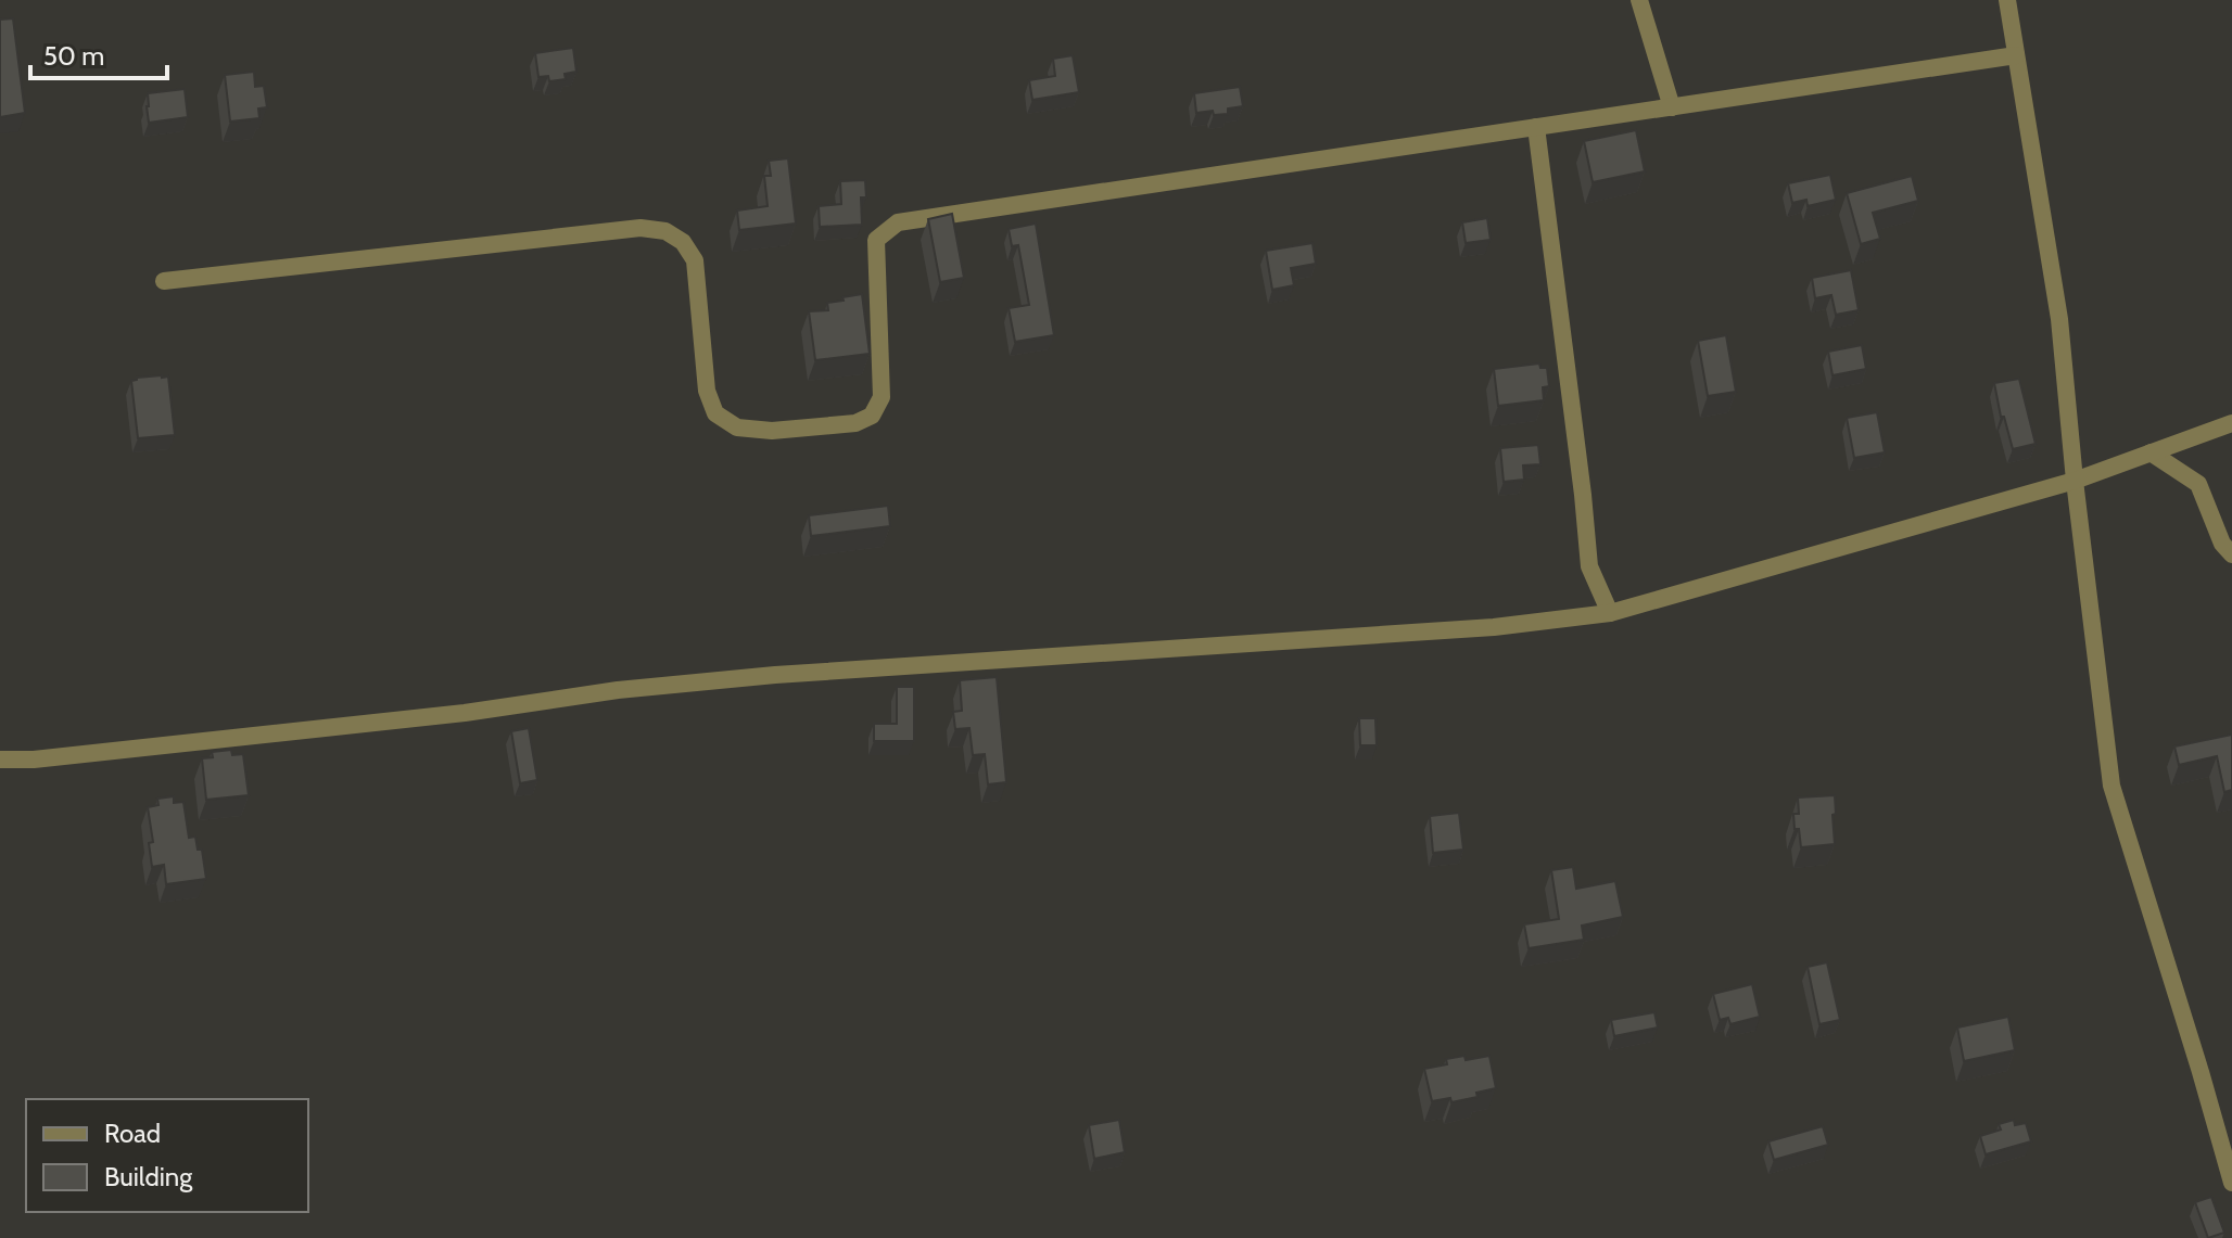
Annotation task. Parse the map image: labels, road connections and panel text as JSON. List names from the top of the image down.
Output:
{
  "legend": ["Road", "Building"],
  "scale_bar": "50 m"
}
